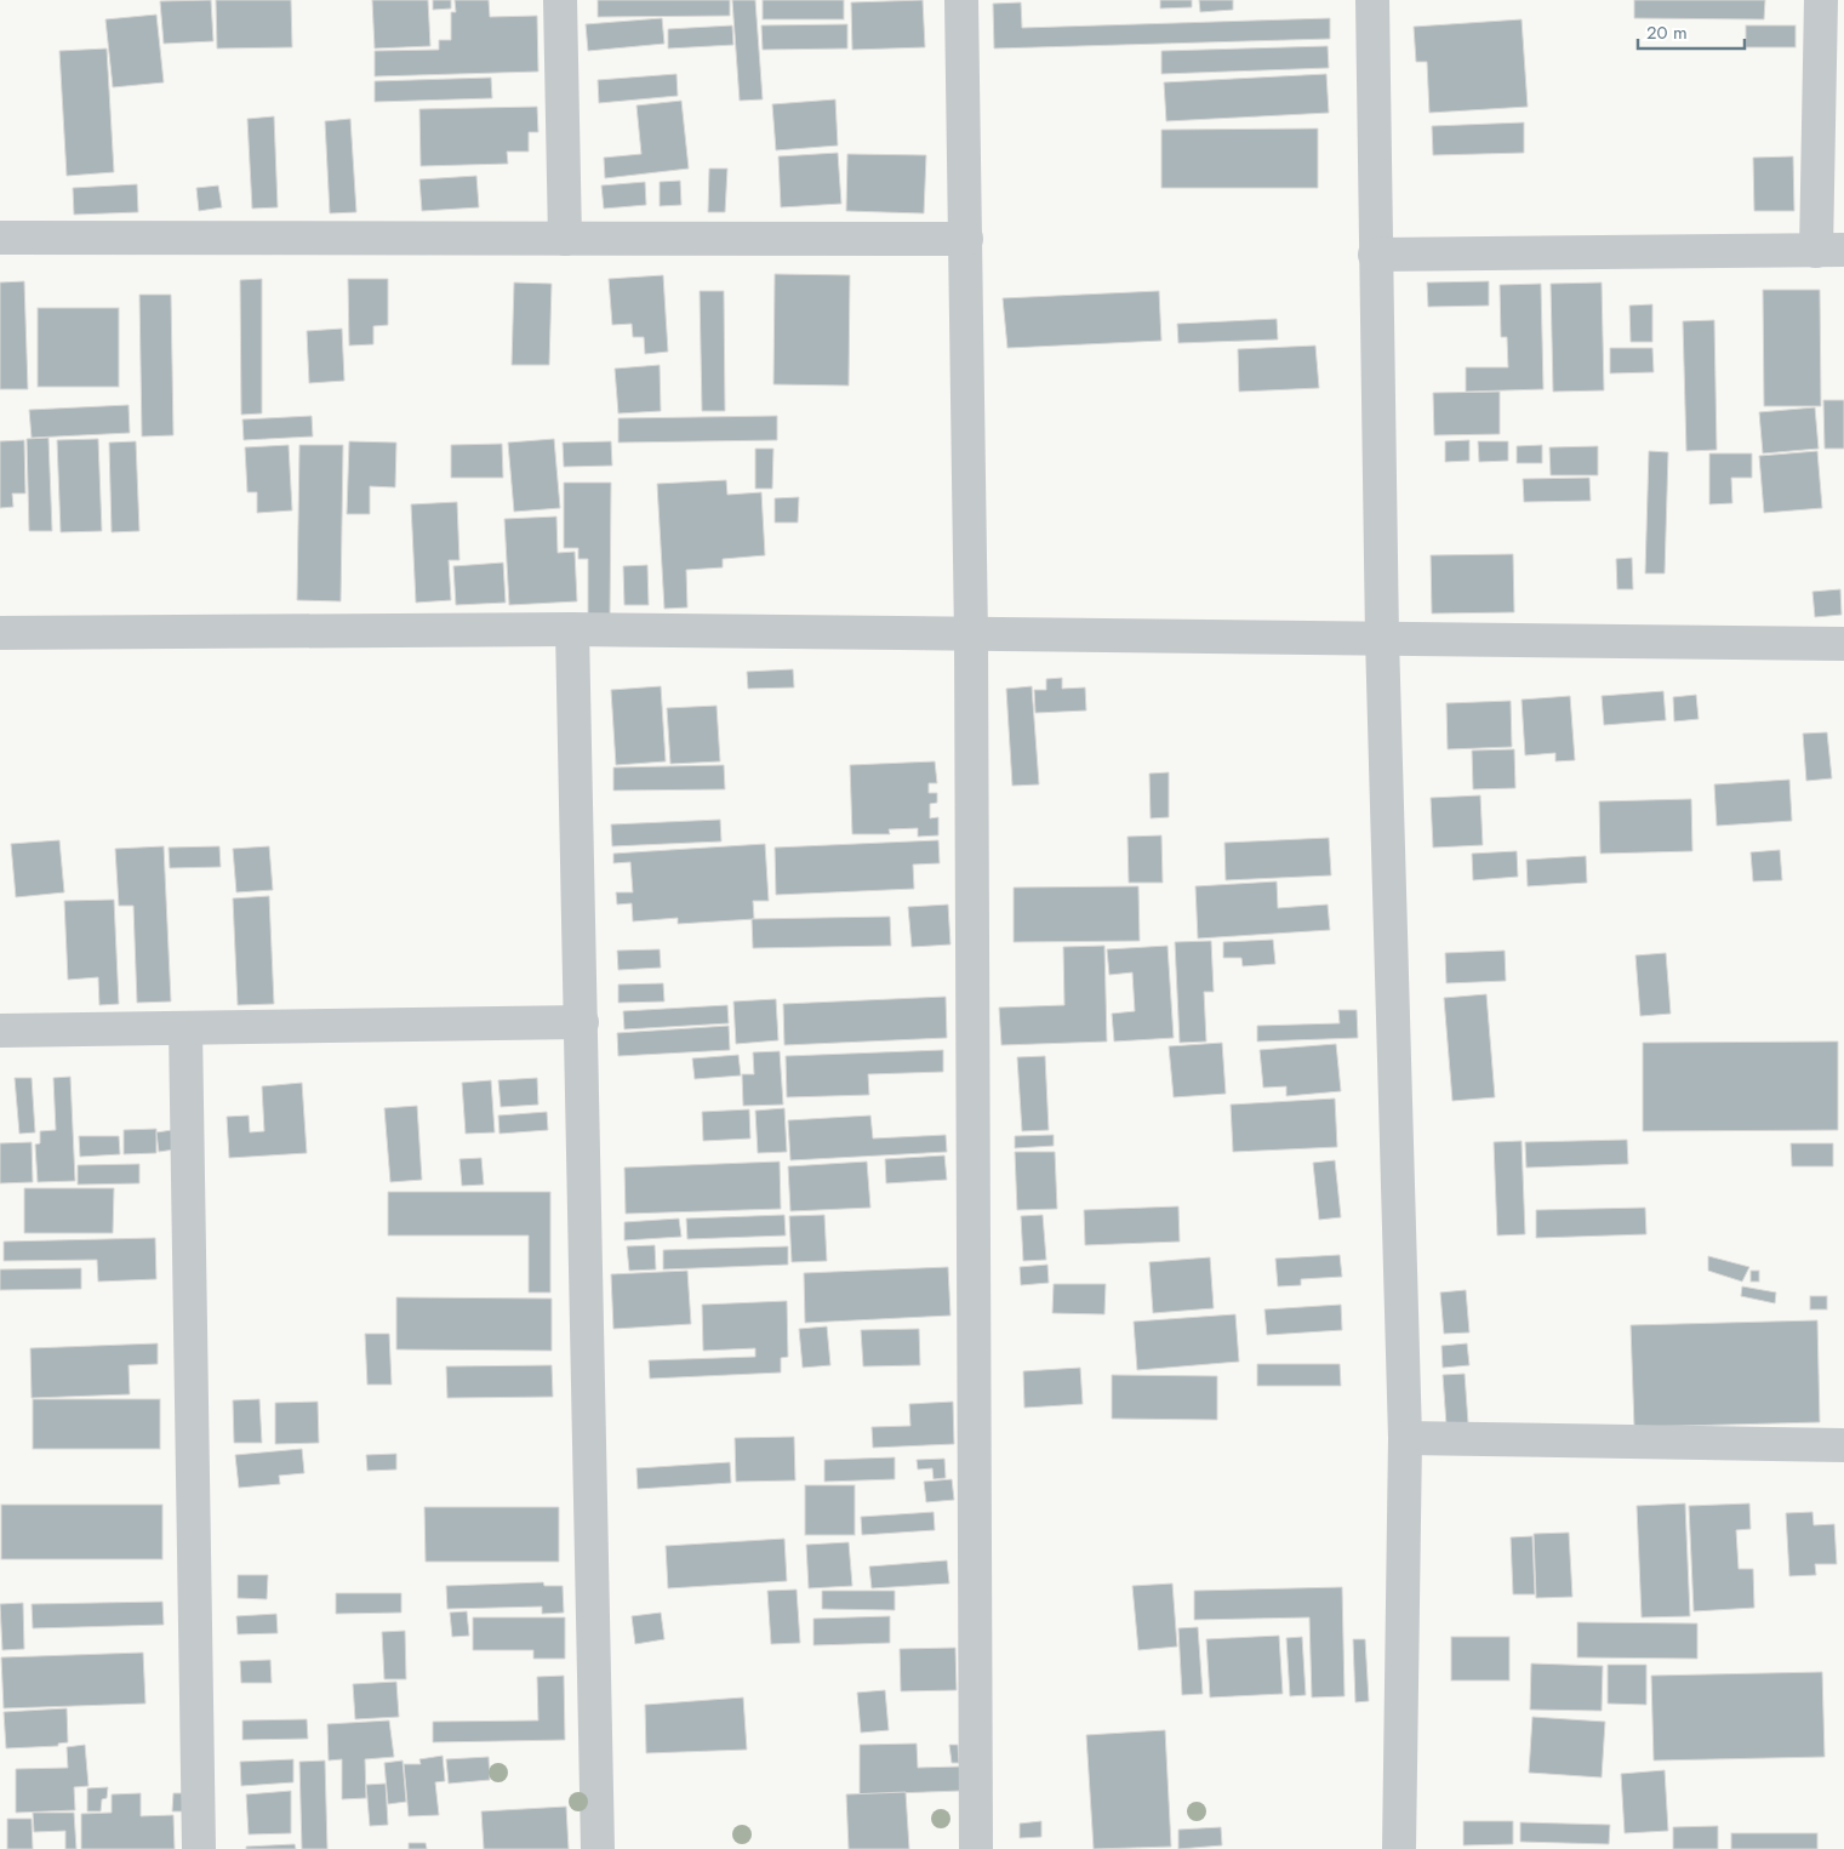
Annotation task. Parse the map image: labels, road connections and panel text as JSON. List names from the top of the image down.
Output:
{
  "scale_bar": "20 m"
}
